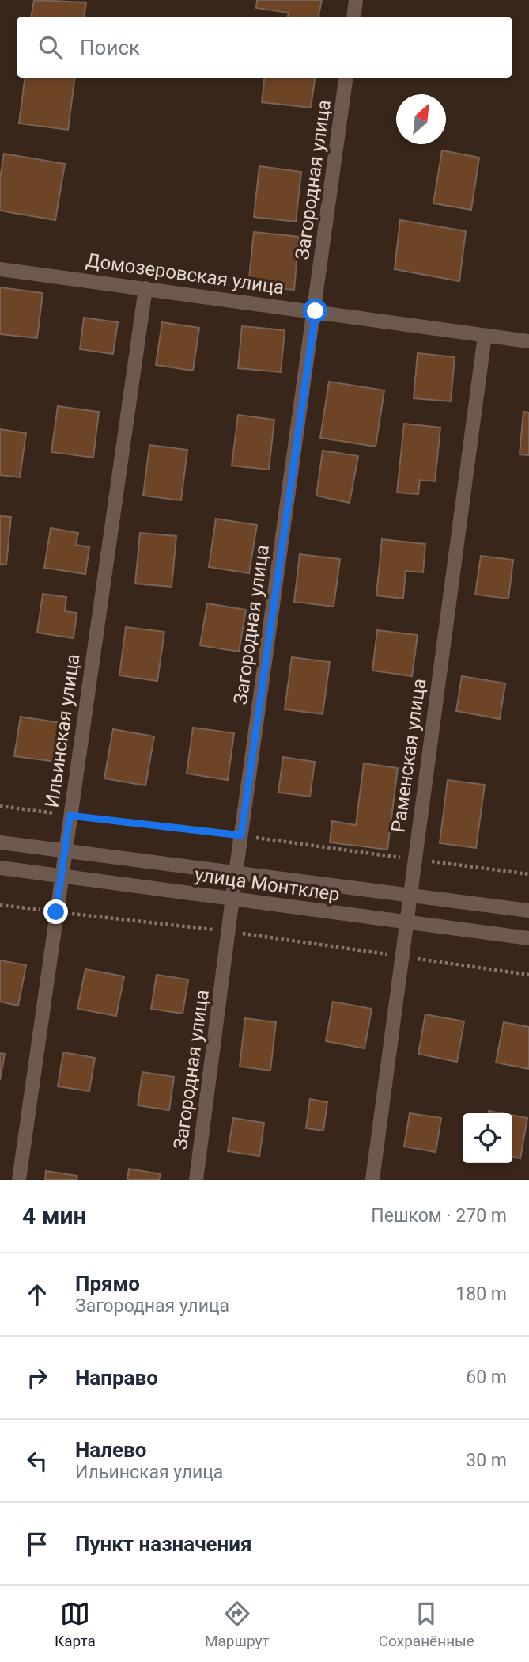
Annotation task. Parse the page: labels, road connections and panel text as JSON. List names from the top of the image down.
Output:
{
  "streets": {
    "street": [
      "Загородная улица",
      "Домозеровская улица",
      "Ильинская улица",
      "Раменская улица",
      "улица Монтклер"
    ]
  },
  "crossings": [
    ["Загородная улица", "Домозеровская улица"],
    ["Загородная улица", "улица Монтклер"],
    ["Домозеровская улица", "Ильинская улица"],
    ["Домозеровская улица", "Раменская улица"],
    ["Ильинская улица", "улица Монтклер"],
    ["Раменская улица", "улица Монтклер"]
  ],
  "north": "top right",
  "page": {
    "search": "Поиск",
    "heading": ["4 мин", "Пешком · 270 m"],
    "list": [
      ["Прямо", "Загородная улица", "180 m"],
      ["Направо", "60 m"],
      ["Налево", "Ильинская улица", "30 m"],
      "Пункт назначения"
    ],
    "nav": ["Карта", "Маршрут", "Сохранённые"]
  }
}
